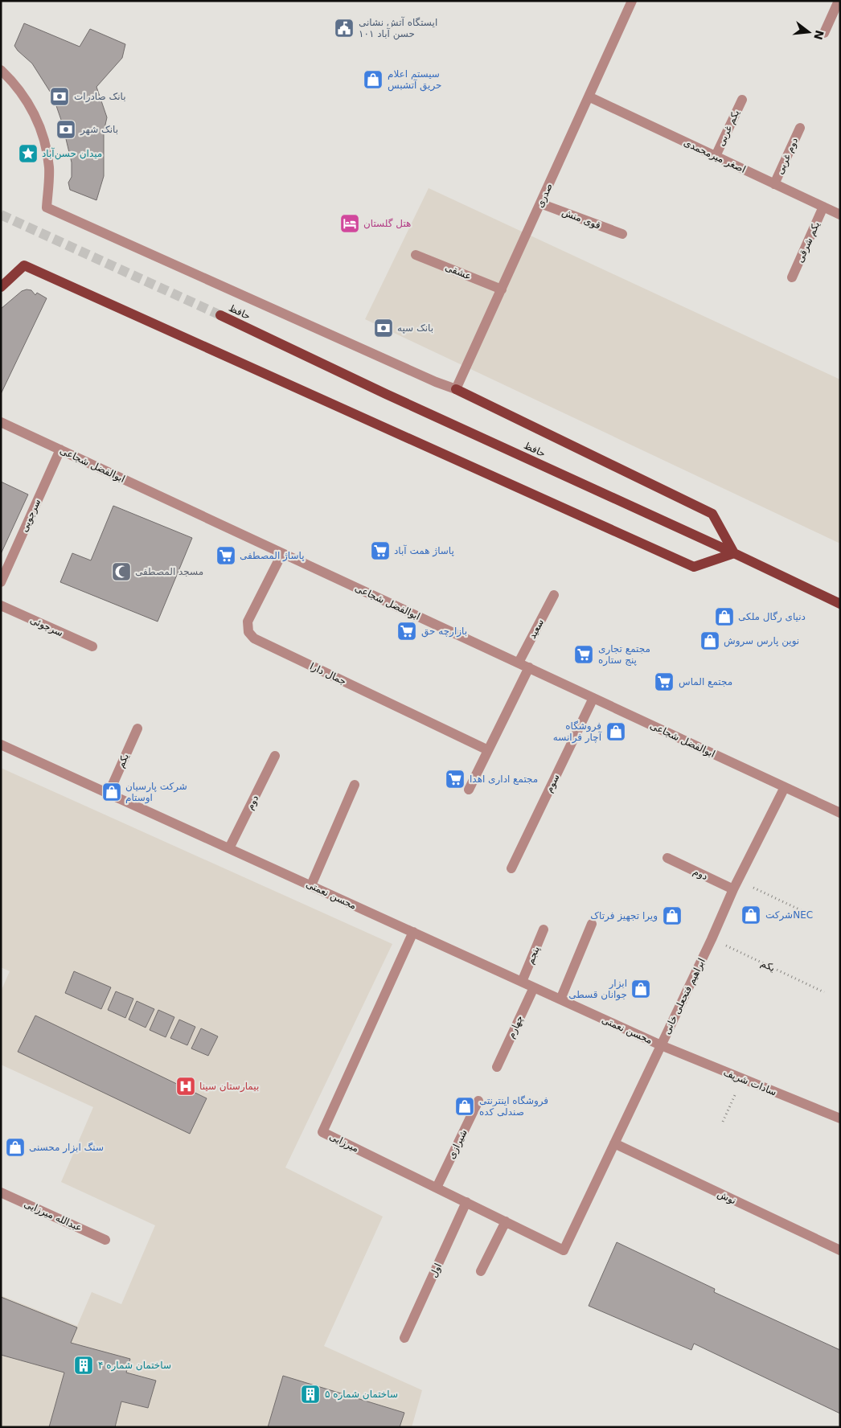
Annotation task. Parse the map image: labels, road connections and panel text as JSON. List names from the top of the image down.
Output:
{
  "streets": {
    "main road": ["حافظ"],
    "street": [
      "یکم غربی",
      "اصغر میرمحمدی",
      "دوم غربی",
      "صدری",
      "قوی منش",
      "یکم شرقی",
      "عشقی",
      "ابوالفضل شجاعی",
      "سرجویی",
      "سرجوئی",
      "سعید",
      "جمال دارا",
      "یکم",
      "سوم",
      "دوم",
      "محسن نعمتی",
      "پنجم",
      "ابراهیم فتحعلی خانی",
      "چهارم",
      "سادات شریف",
      "میرزایی",
      "شیرازی",
      "نوش",
      "عبدالله میرزایی",
      "اول"
    ]
  },
  "crossings": [
    ["یکم غربی", "اصغر میرمحمدی"],
    ["اصغر میرمحمدی", "دوم غربی"],
    ["اصغر میرمحمدی", "صدری"],
    ["اصغر میرمحمدی", "یکم شرقی"],
    ["صدری", "قوی منش"],
    ["صدری", "عشقی"],
    ["ابوالفضل شجاعی", "سرجویی"],
    ["ابوالفضل شجاعی", "سعید"],
    ["ابوالفضل شجاعی", "جمال دارا"],
    ["ابوالفضل شجاعی", "سوم"],
    ["ابوالفضل شجاعی", "ابراهیم فتحعلی خانی"],
    ["یکم", "محسن نعمتی"],
    ["یکم", "ابراهیم فتحعلی خانی"],
    ["دوم", "محسن نعمتی"],
    ["دوم", "ابراهیم فتحعلی خانی"],
    ["محسن نعمتی", "پنجم"],
    ["محسن نعمتی", "ابراهیم فتحعلی خانی"],
    ["محسن نعمتی", "چهارم"],
    ["محسن نعمتی", "سادات شریف"],
    ["محسن نعمتی", "میرزایی"],
    ["ابراهیم فتحعلی خانی", "سادات شریف"],
    ["ابراهیم فتحعلی خانی", "میرزایی"],
    ["ابراهیم فتحعلی خانی", "نوش"],
    ["میرزایی", "شیرازی"],
    ["میرزایی", "اول"]
  ],
  "places": {
    "public building": ["ایستگاه آتش نشانی ۱۰۱ حسن آباد"],
    "shop": [
      "سیستم اعلام حریق آتشبس",
      "دنیای رگال ملکی",
      "نوین پارس سروش",
      "فروشگاه آچار فرانسه",
      "شرکت پارسیان اوستام",
      "شرکتNEC",
      "ویرا تجهیز فرتاک",
      "ابزار جوانان قسطی",
      "فروشگاه اینترنتی صندلی کده",
      "سنگ ابزار محسنی"
    ],
    "bank": ["بانک صادرات", "بانک شهر", "بانک سپه"],
    "place": ["میدان حسن‌آباد"],
    "hotel": ["هتل گلستان"],
    "supermarket": [
      "پاساژ همت آباد",
      "پاساژ المصطفی",
      "بازارچه حق",
      "مجتمع تجاری پنج ستاره",
      "مجتمع الماس",
      "مجتمع اداری اهدا"
    ],
    "mosque": ["مسجد المصطفی"],
    "hospital": ["بیمارستان سینا"],
    "building": ["ساختمان شماره ۴", "ساختمان شماره ۵"]
  },
  "north": "right"
}
